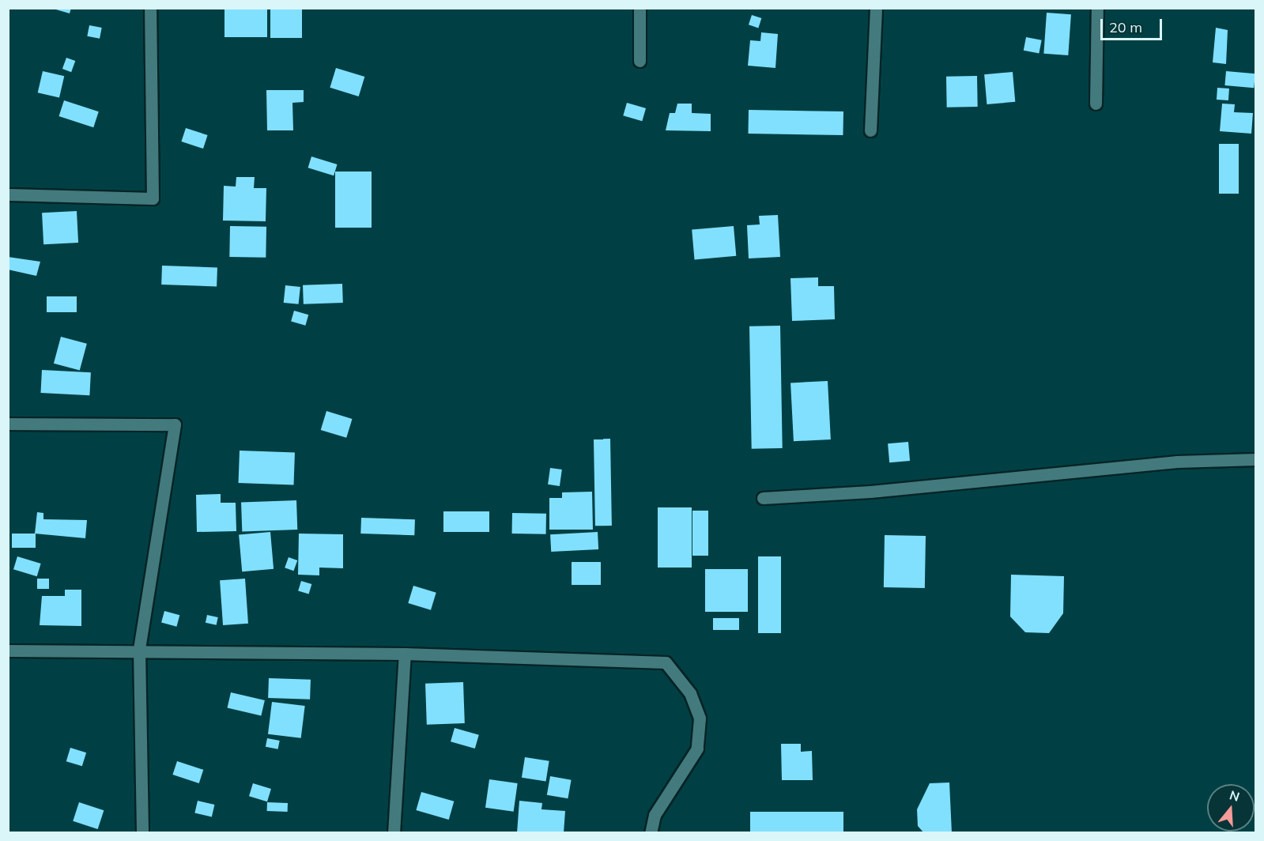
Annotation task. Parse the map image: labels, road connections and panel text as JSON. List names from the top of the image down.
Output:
{
  "scale_bar": "20 m",
  "north": "top"
}
